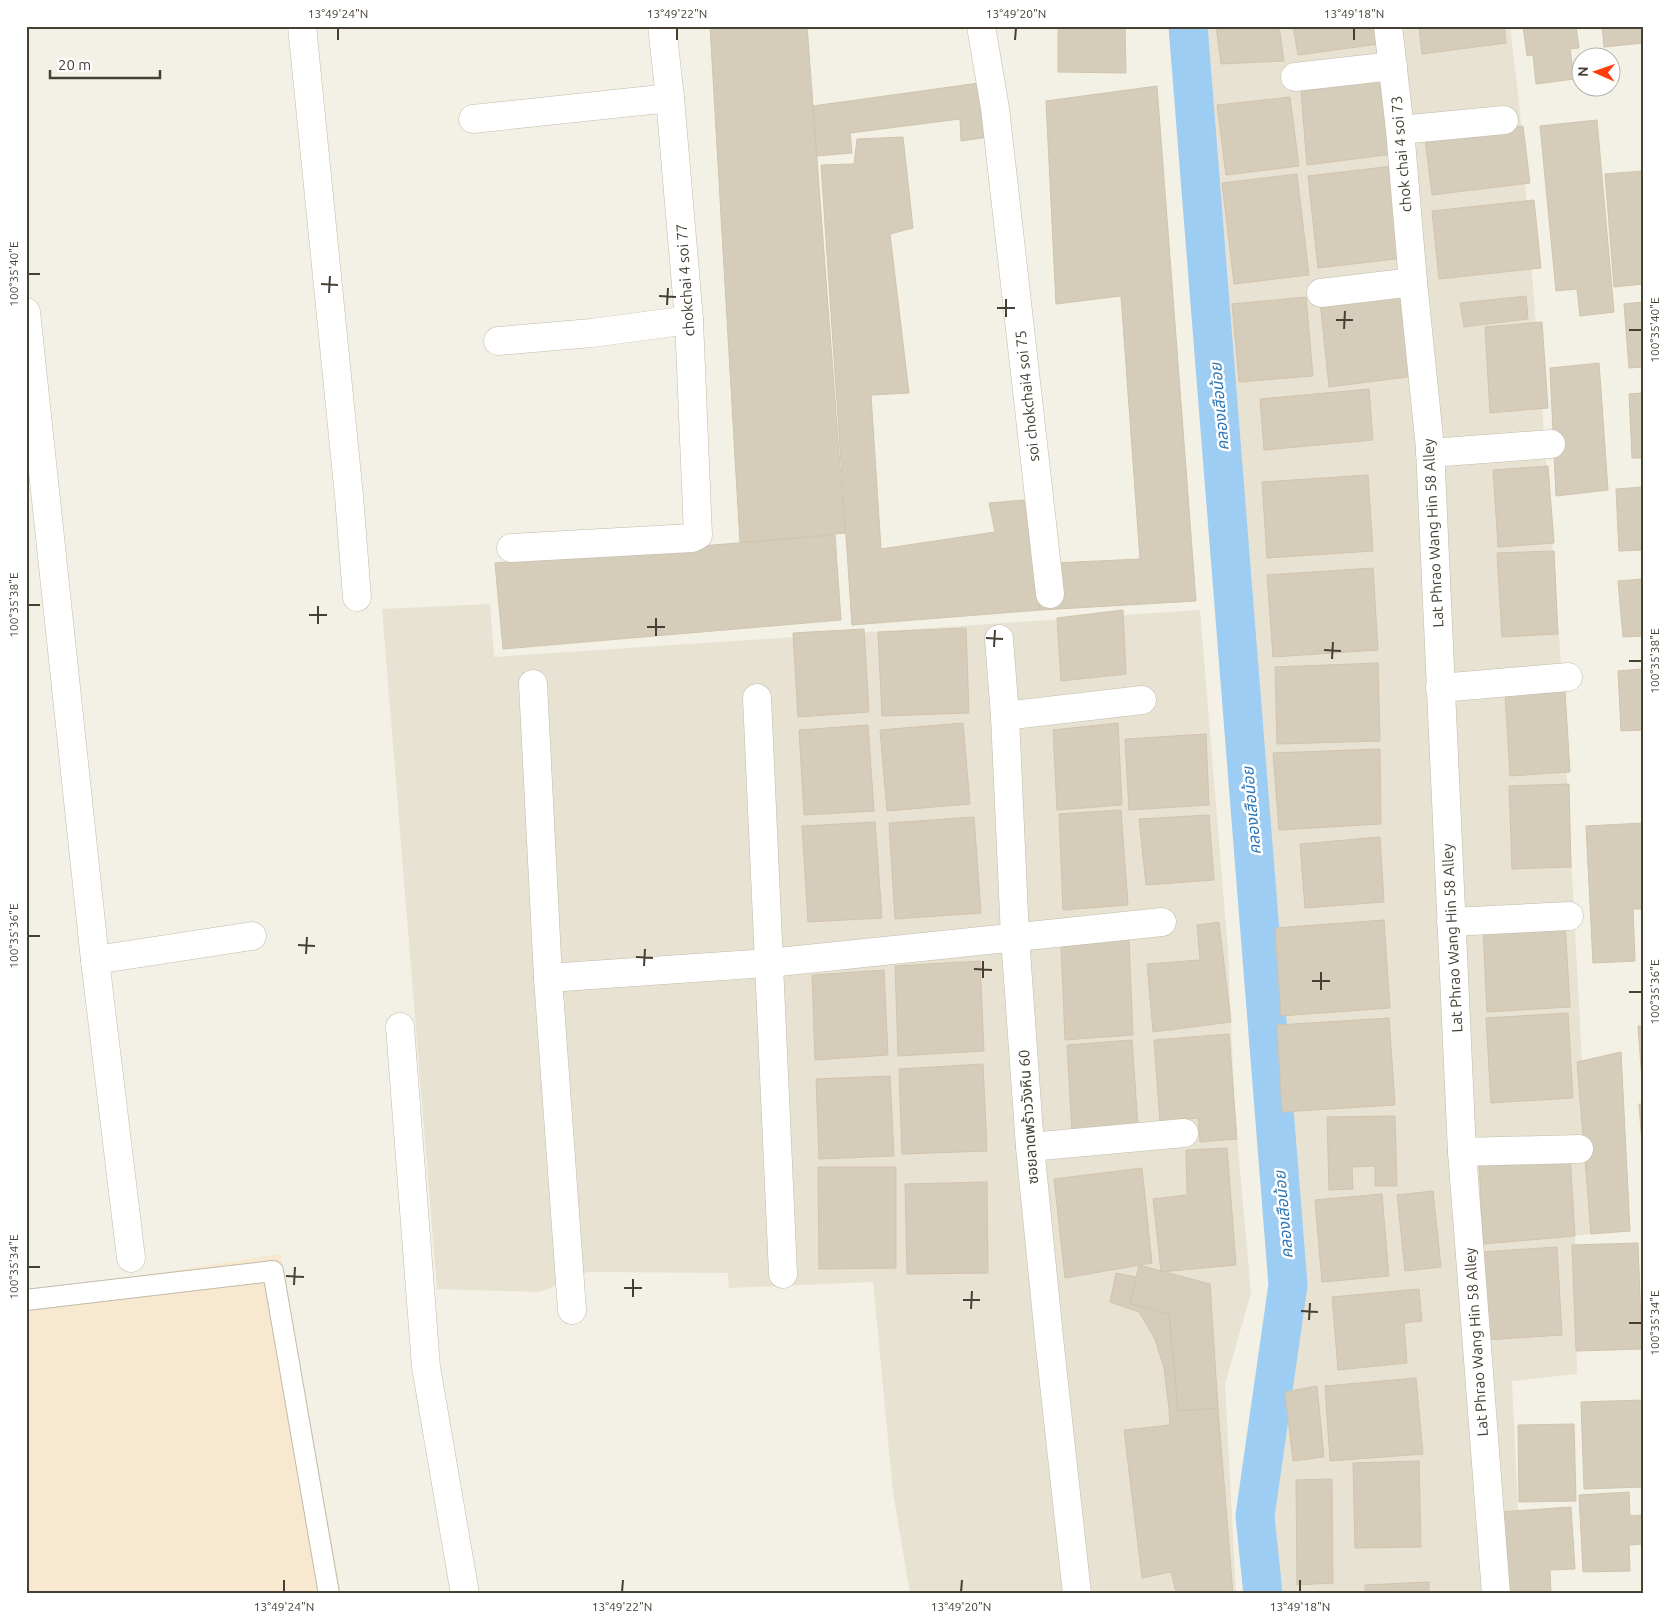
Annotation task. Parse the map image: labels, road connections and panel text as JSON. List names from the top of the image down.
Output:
{
  "streets": {
    "street": [
      "chok chai 4 soi 73",
      "chokchai 4 soi 77",
      "soi chokchai4 soi 75",
      "Lat Phrao Wang Hin 58 Alley",
      "ซอยลาดพร้าววังหิน 60"
    ]
  },
  "crossings": [
    ["chok chai 4 soi 73", "Lat Phrao Wang Hin 58 Alley"]
  ],
  "water": ["คลองเสือน้อย"],
  "scale_bar": "20 m",
  "north": "left",
  "coordinates": [
    "13°49'24\"N",
    "13°49'22\"N",
    "13°49'20\"N",
    "13°49'18\"N",
    "100°35'40\"E",
    "100°35'38\"E",
    "100°35'36\"E",
    "100°35'34\"E"
  ]
}
